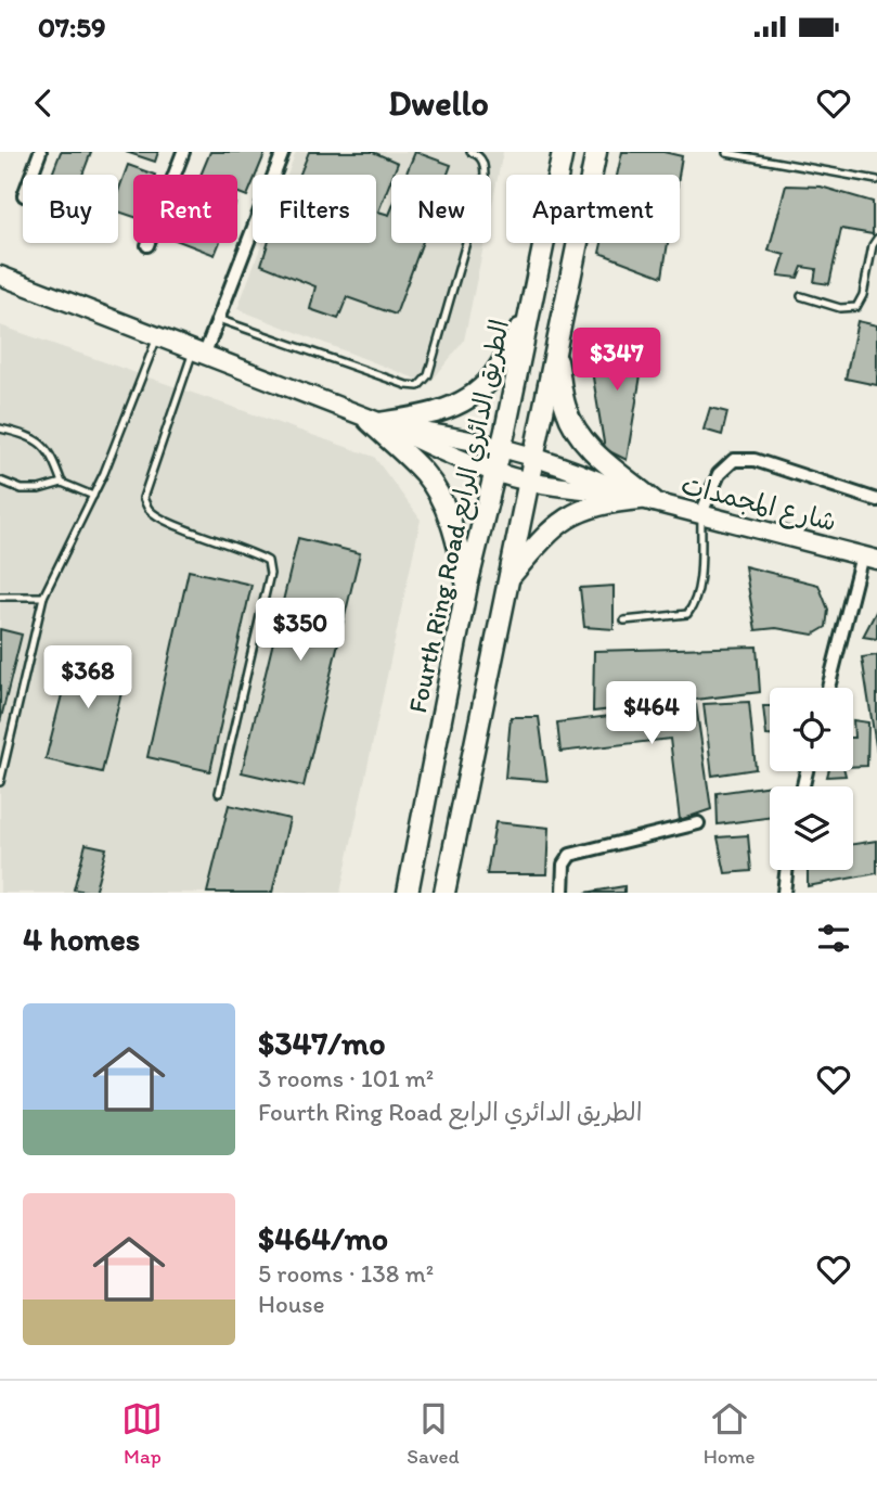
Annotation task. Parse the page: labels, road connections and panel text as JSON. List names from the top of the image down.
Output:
{
  "streets": {
    "main road": ["شارع المجمدات", "Fourth Ring Road الطريق الدائري الرابع"]
  },
  "crossings": [
    ["شارع المجمدات", "Fourth Ring Road الطريق الدائري الرابع"]
  ],
  "page": {
    "status": "07:59",
    "header": "Dwello",
    "chip": [
      "Buy",
      "Rent",
      "Filters",
      "New",
      "Apartment"
    ],
    "price": [
      "$347",
      "$350",
      "$368",
      "$464"
    ],
    "heading": "4 homes",
    "list": [
      {
        "name": "$347/mo",
        "note": "3 rooms · 101 m² · Fourth Ring Road الطريق الدائري الرابع"
      },
      {
        "name": "$464/mo",
        "note": "5 rooms · 138 m² · House"
      }
    ],
    "tabs": ["Map", "Saved", "Home"]
  }
}
